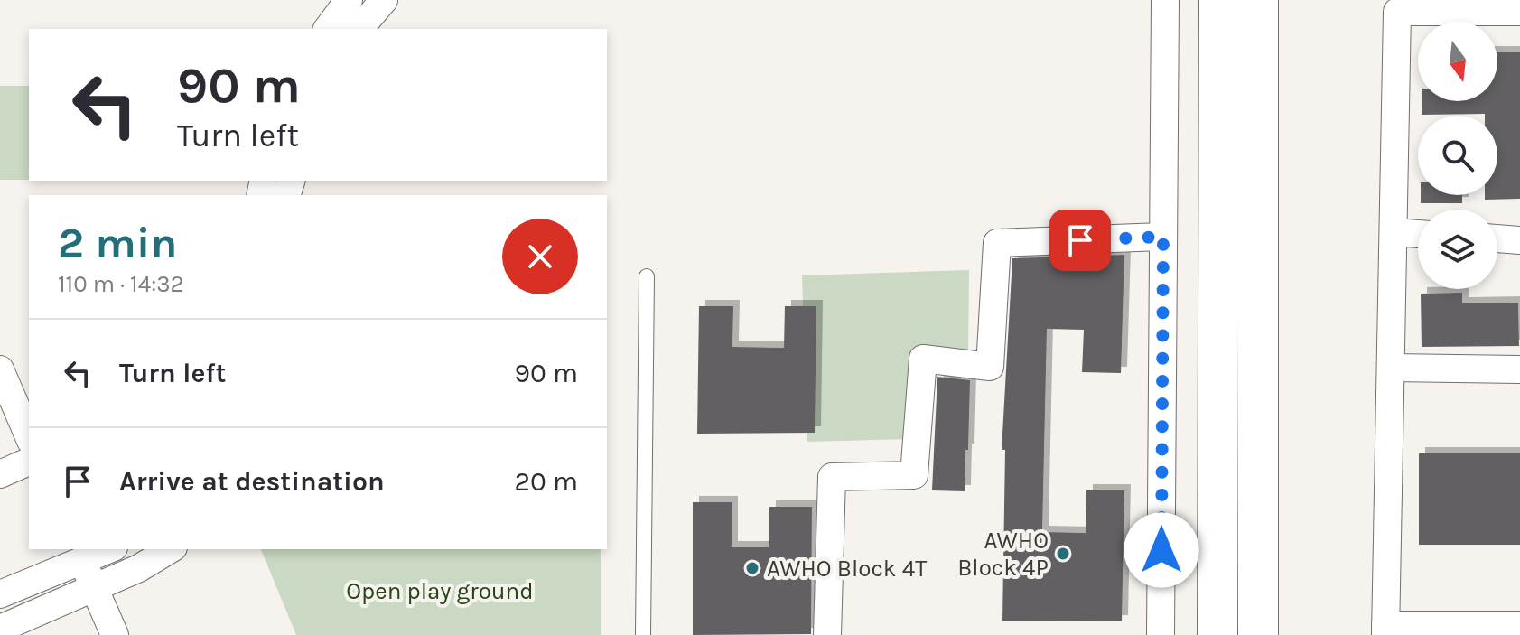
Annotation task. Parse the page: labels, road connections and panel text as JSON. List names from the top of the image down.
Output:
{
  "parks": ["Open play ground"],
  "places": ["AWHO Block 4P", "AWHO Block 4T"],
  "north": "bottom",
  "page": {
    "turn": ["90 m", "Turn left"],
    "heading": ["2 min", "110 m · 14:32"],
    "list": [
      {
        "name": "Turn left",
        "value": "90 m"
      },
      {
        "name": "Arrive at destination",
        "value": "20 m"
      }
    ]
  }
}
